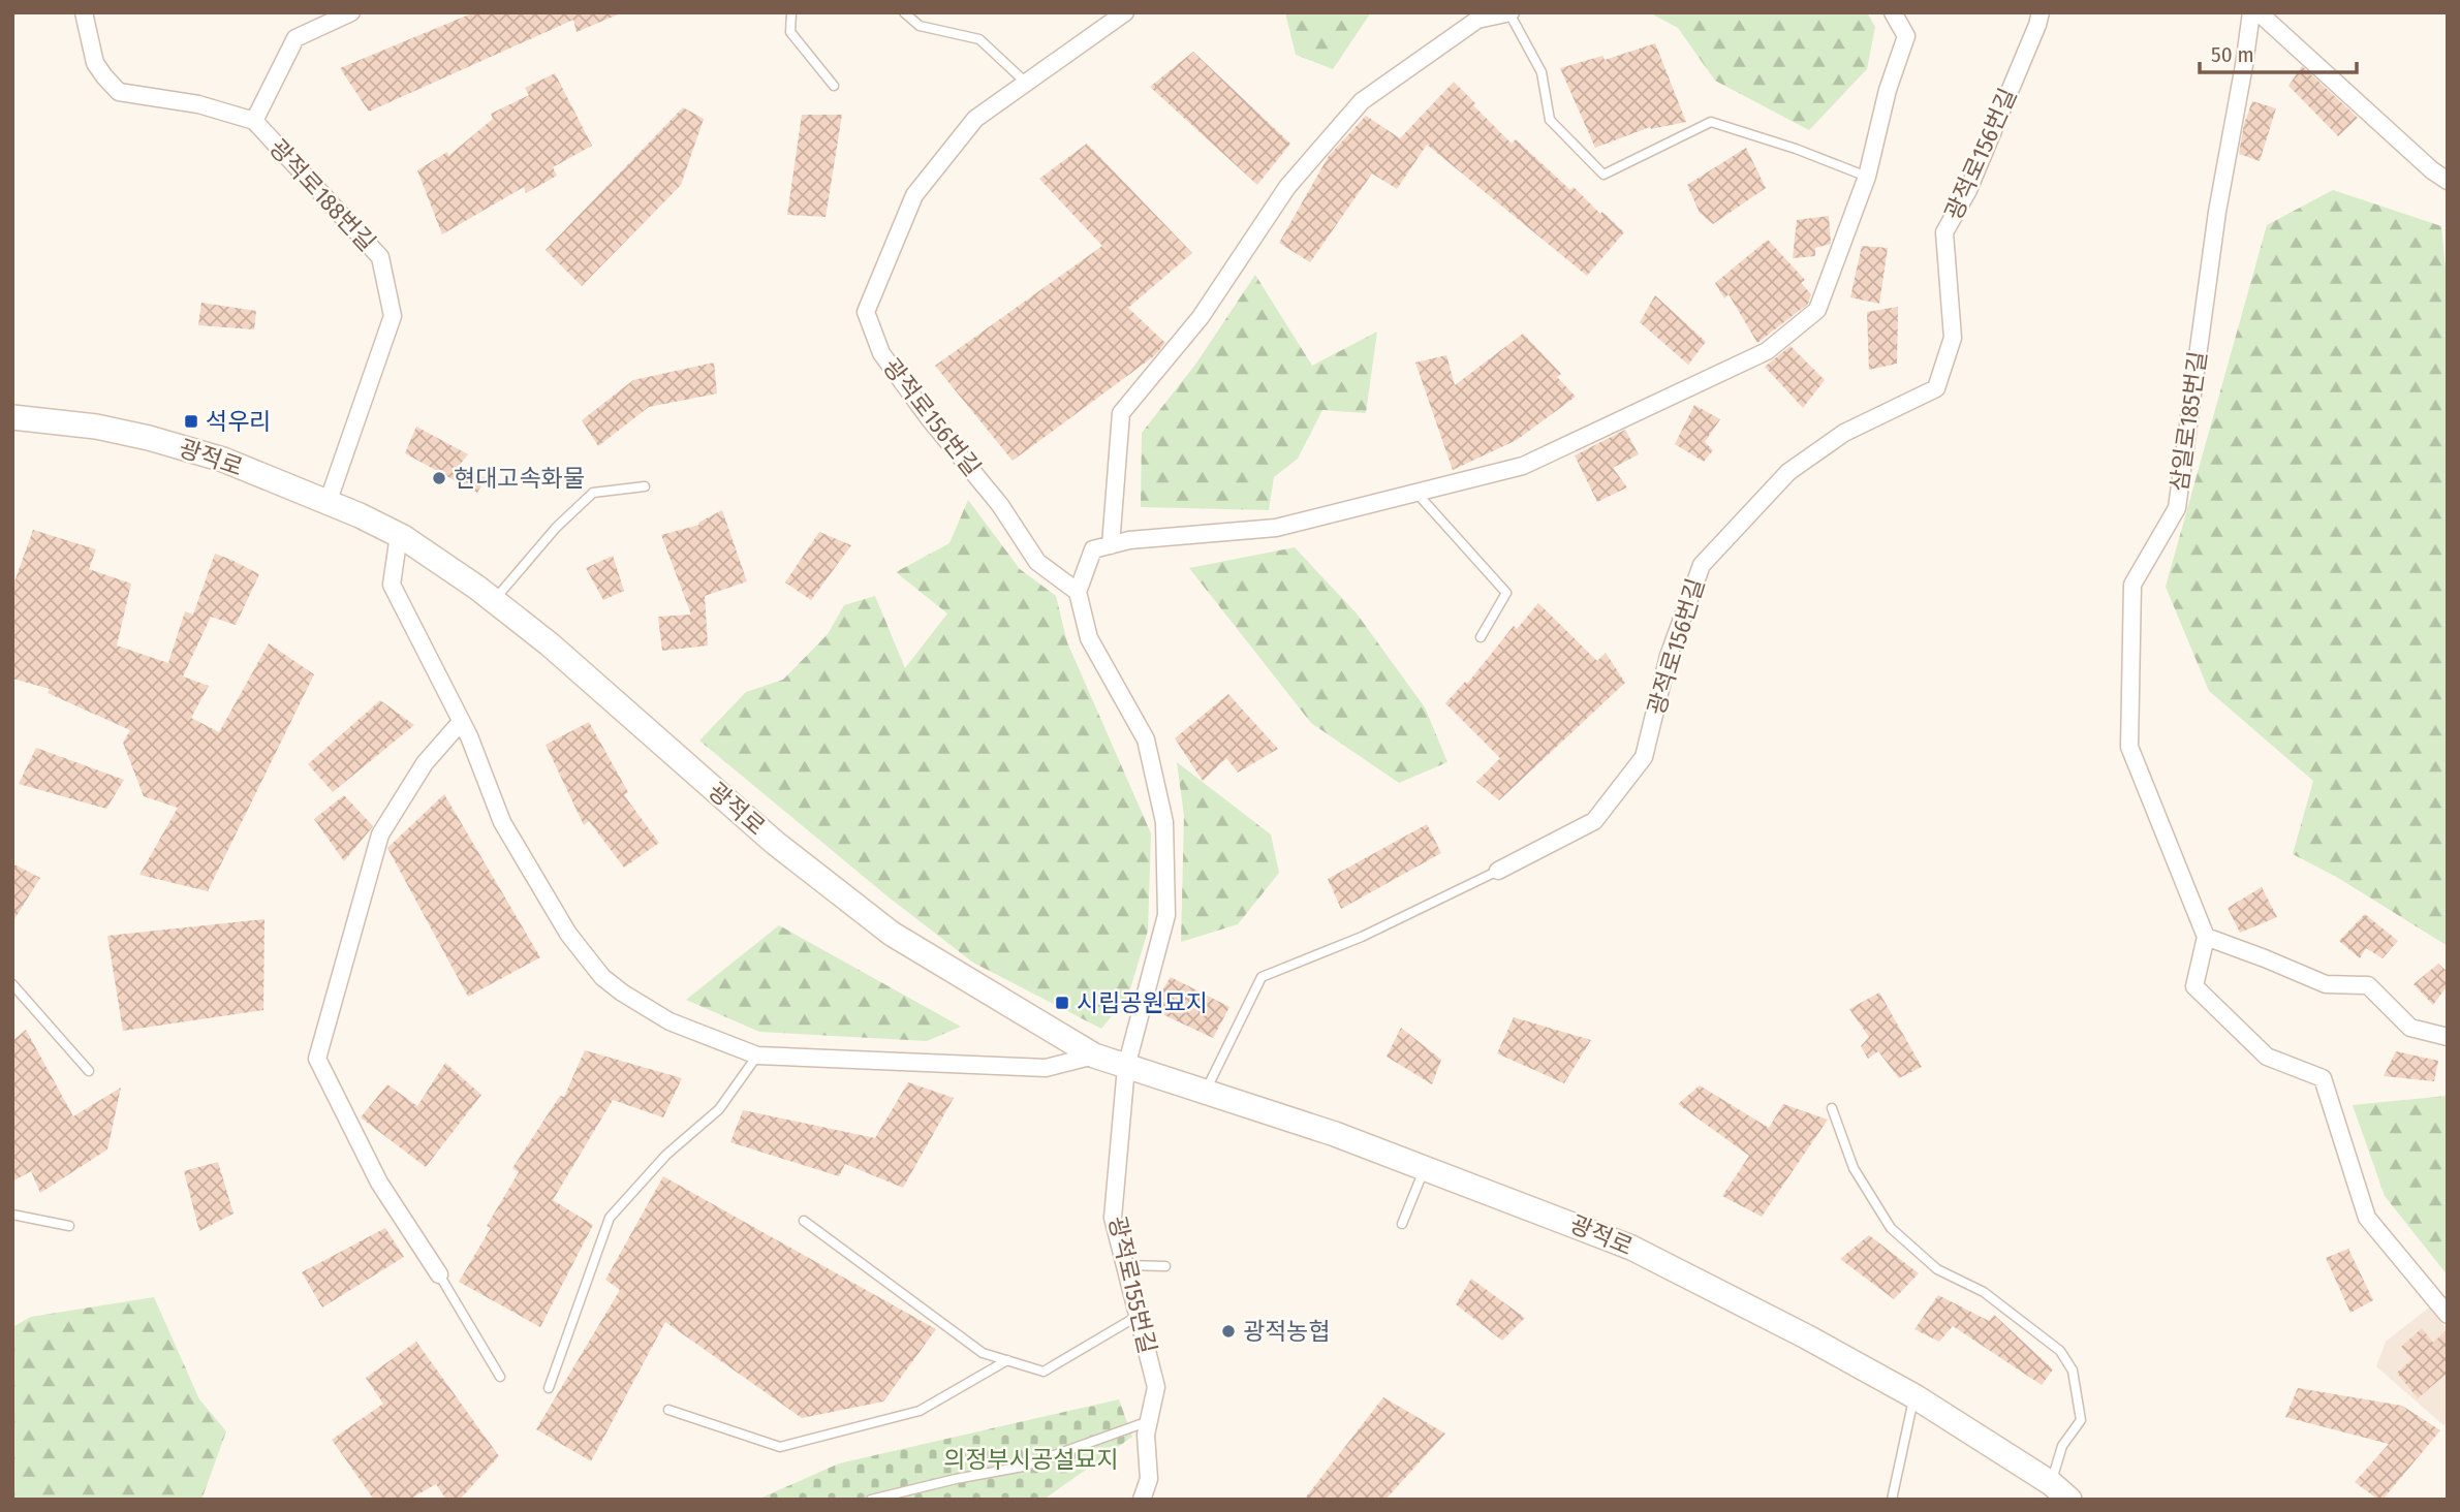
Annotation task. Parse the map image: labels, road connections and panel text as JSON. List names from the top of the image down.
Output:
{
  "streets": {
    "main road": ["광적로"],
    "street": [
      "광적로156번길",
      "광적로188번길",
      "삼일로185번길",
      "광적로155번길"
    ]
  },
  "crossings": [
    ["광적로188번길", "광적로"],
    ["광적로", "광적로155번길"]
  ],
  "parks": ["의정부시공설묘지"],
  "places": {
    "transit": ["석우리", "시립공원묘지"],
    "other": ["현대고속화물", "광적농협"]
  },
  "scale_bar": "50 m"
}
